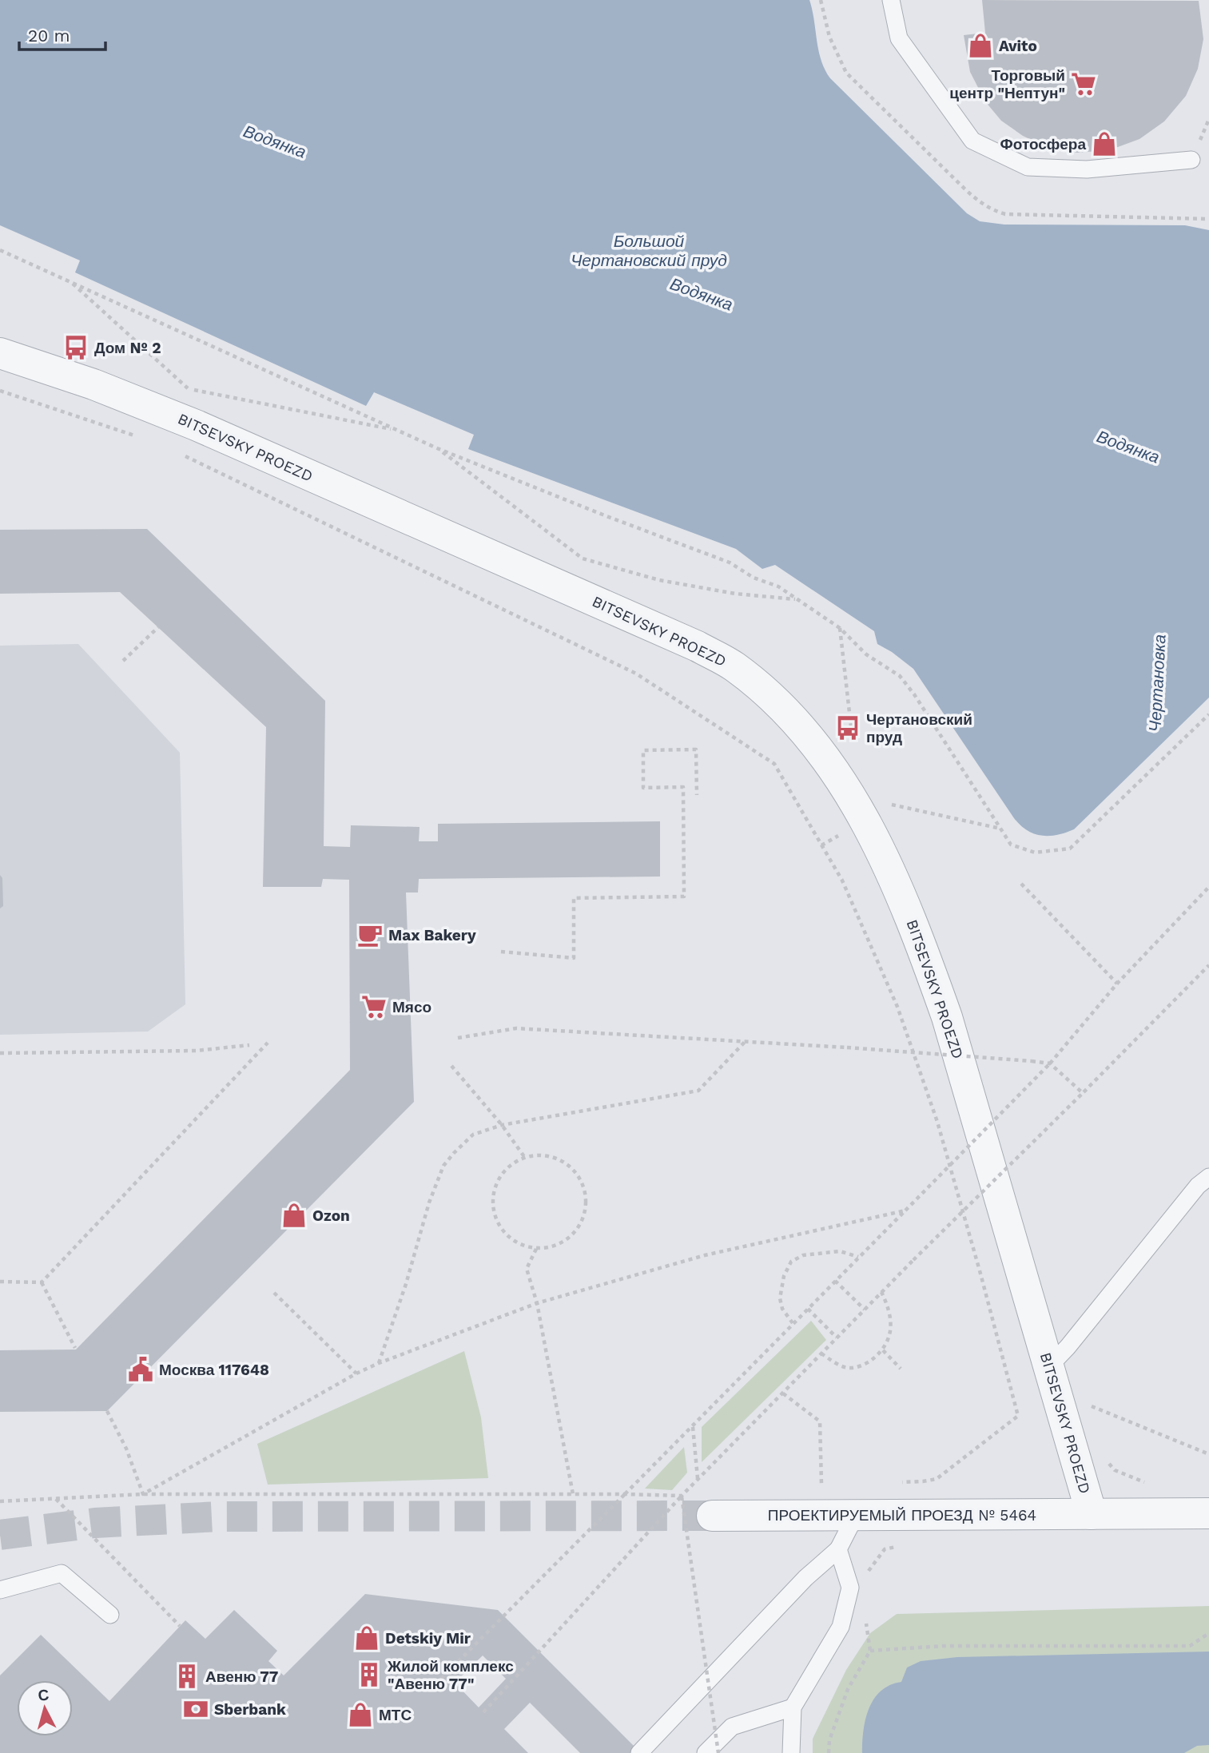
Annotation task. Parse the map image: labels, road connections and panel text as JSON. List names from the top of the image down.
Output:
{
  "streets": {
    "street": ["BITSEVSKY PROEZD", "ПРОЕКТИРУЕМЫЙ ПРОЕЗД № 5464"]
  },
  "crossings": [
    ["BITSEVSKY PROEZD", "ПРОЕКТИРУЕМЫЙ ПРОЕЗД № 5464"]
  ],
  "water": ["Водянка", "Большой Чертановский пруд", "Чертановка"],
  "places": {
    "shop": [
      "Avito",
      "Фотосфера",
      "Ozon",
      "Detskiy Mir",
      "МТС"
    ],
    "supermarket": ["Торговый центр \"Нептун\"", "Мясо"],
    "bus stop": ["Дом № 2", "Чертановский пруд"],
    "cafe": ["Max Bakery"],
    "public building": ["Москва 117648"],
    "building": ["Жилой комплекс \"Авеню 77\"", "Авеню 77"],
    "bank": ["Sberbank"]
  },
  "scale_bar": "20 m",
  "north": "top"
}
